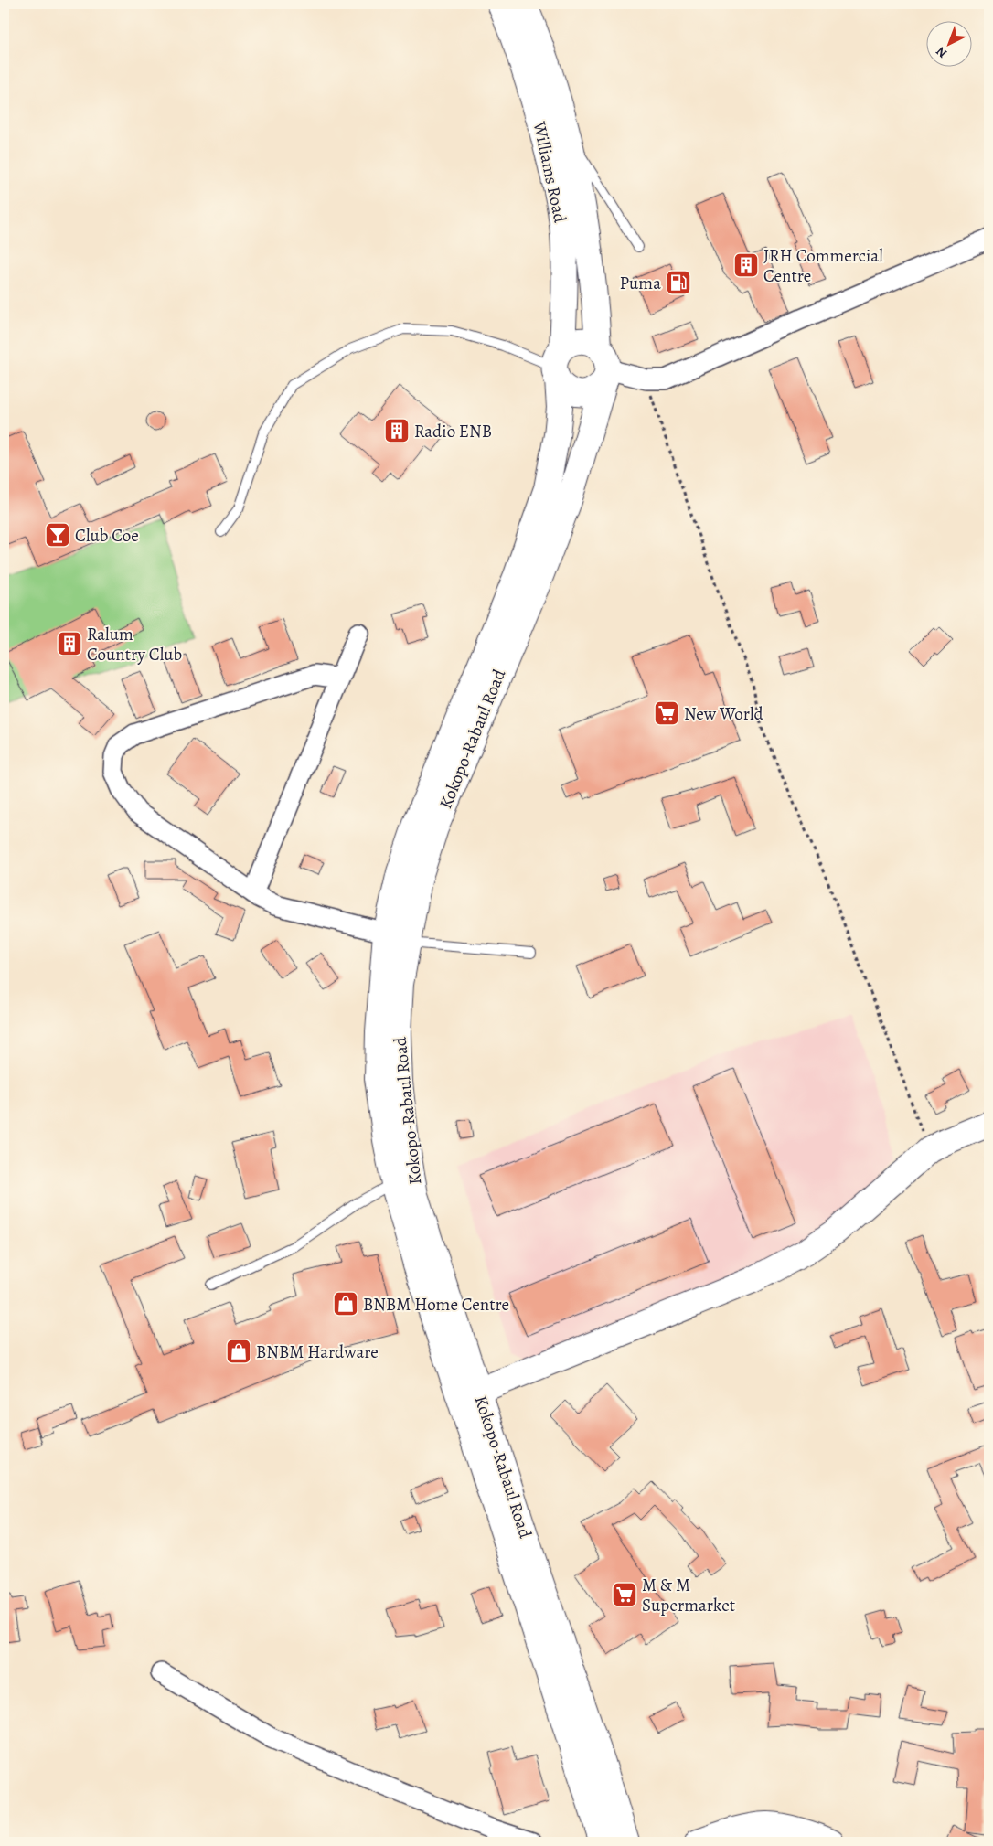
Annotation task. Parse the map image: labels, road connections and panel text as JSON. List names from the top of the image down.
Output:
{
  "streets": {
    "main road": ["Williams Road", "Kokopo-Rabaul Road"]
  },
  "crossings": [
    ["Williams Road", "Kokopo-Rabaul Road"]
  ],
  "places": {
    "building": ["JRH Commercial Centre", "Radio ENB", "Ralum Country Club"],
    "fuel station": ["Puma"],
    "bar": ["Club Coe"],
    "supermarket": ["New World", "M & M Supermarket"],
    "shop": ["BNBM Home Centre", "BNBM Hardware"]
  },
  "north": "bottom left"
}
